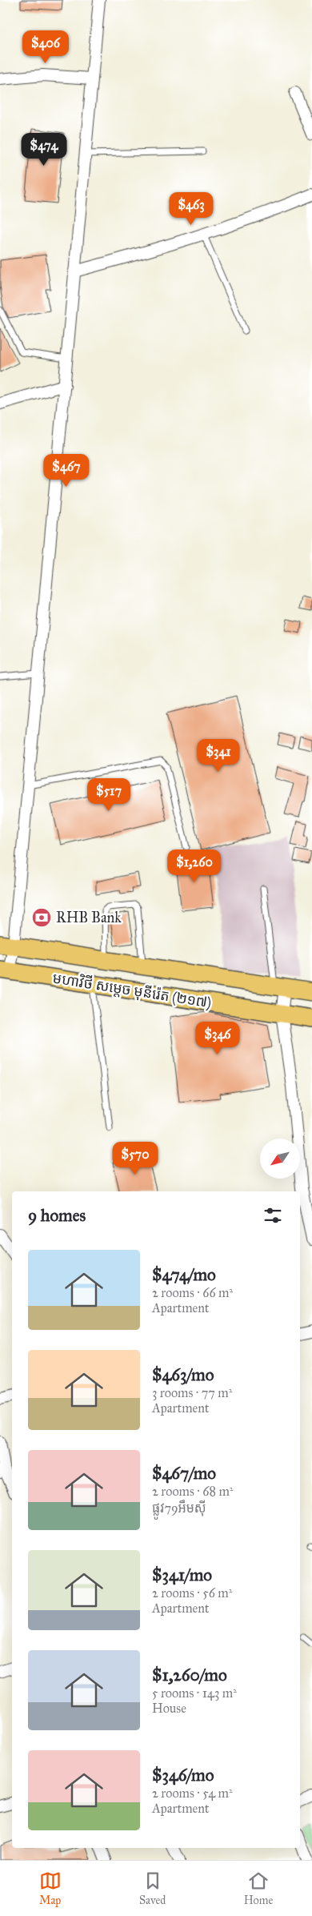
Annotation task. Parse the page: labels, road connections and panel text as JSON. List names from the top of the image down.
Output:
{
  "streets": {
    "main road": ["មហាវិថី សម្តេច មុនីរ៉េត (២១៧)"]
  },
  "places": {
    "bank": ["RHB Bank"]
  },
  "north": "bottom left",
  "page": {
    "price": [
      "$406",
      "$474",
      "$463",
      "$467",
      "$341",
      "$517",
      "$1,260",
      "$346",
      "$570"
    ],
    "heading": "9 homes",
    "list": [
      {
        "name": "$474/mo",
        "note": "2 rooms · 66 m² · Apartment"
      },
      {
        "name": "$463/mo",
        "note": "3 rooms · 77 m² · Apartment"
      },
      {
        "name": "$467/mo",
        "note": "2 rooms · 68 m² · ផ្លូវ79អឹមស៊ី"
      },
      {
        "name": "$341/mo",
        "note": "2 rooms · 56 m² · Apartment"
      },
      {
        "name": "$1,260/mo",
        "note": "5 rooms · 143 m² · House"
      },
      {
        "name": "$346/mo",
        "note": "2 rooms · 54 m² · Apartment"
      }
    ],
    "tabs": ["Map", "Saved", "Home"]
  }
}
